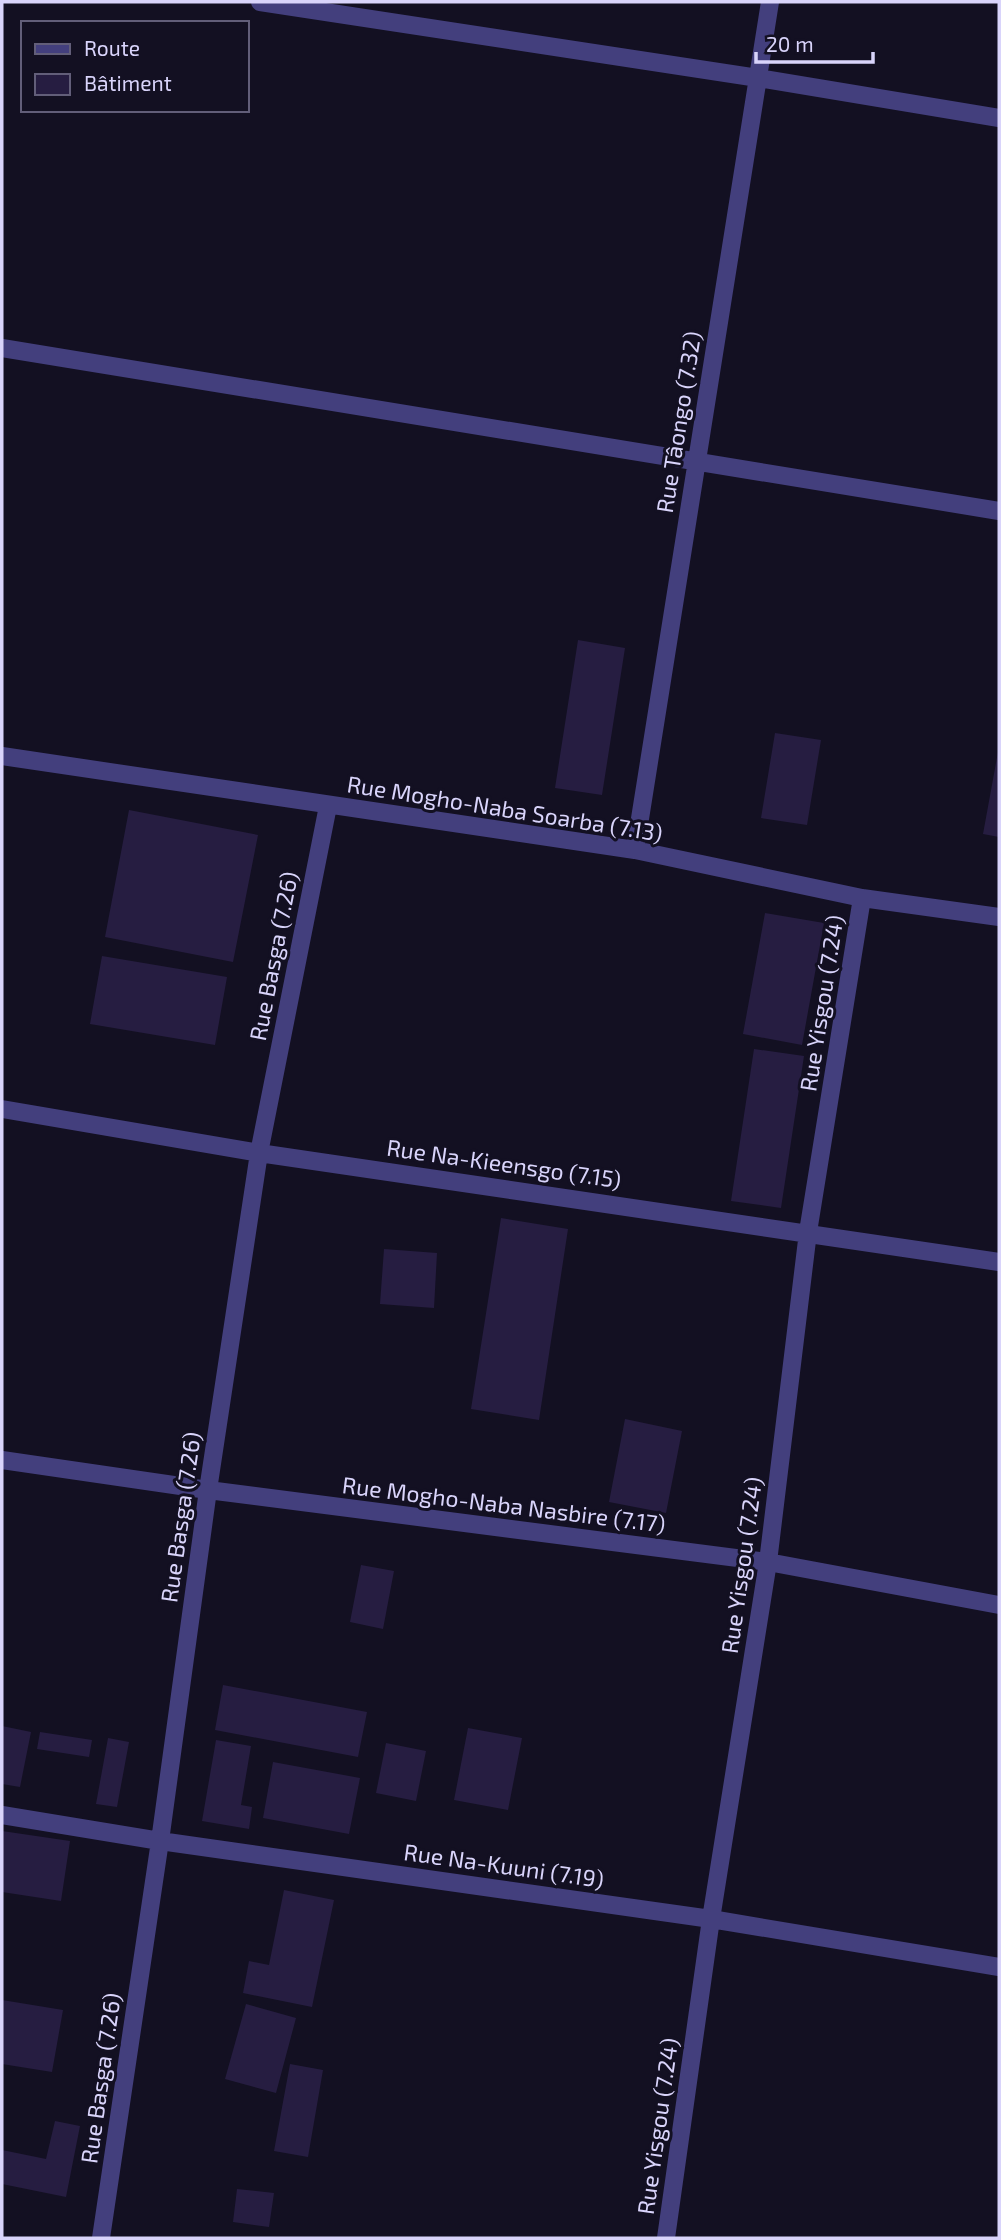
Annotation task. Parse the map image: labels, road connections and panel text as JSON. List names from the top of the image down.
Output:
{
  "streets": {
    "street": [
      "Rue Tâongo (7.32)",
      "Rue Mogho-Naba Soarba (7.13)",
      "Rue Basga (7.26)",
      "Rue Yisgou (7.24)",
      "Rue Na-Kieensgo (7.15)",
      "Rue Mogho-Naba Nasbire (7.17)",
      "Rue Na-Kuuni (7.19)"
    ]
  },
  "crossings": [
    ["Rue Tâongo (7.32)", "Rue Mogho-Naba Soarba (7.13)"],
    ["Rue Mogho-Naba Soarba (7.13)", "Rue Basga (7.26)"],
    ["Rue Mogho-Naba Soarba (7.13)", "Rue Yisgou (7.24)"],
    ["Rue Basga (7.26)", "Rue Na-Kieensgo (7.15)"],
    ["Rue Basga (7.26)", "Rue Mogho-Naba Nasbire (7.17)"],
    ["Rue Basga (7.26)", "Rue Na-Kuuni (7.19)"],
    ["Rue Yisgou (7.24)", "Rue Na-Kieensgo (7.15)"],
    ["Rue Yisgou (7.24)", "Rue Mogho-Naba Nasbire (7.17)"],
    ["Rue Yisgou (7.24)", "Rue Na-Kuuni (7.19)"]
  ],
  "legend": ["Route", "Bâtiment"],
  "scale_bar": "20 m"
}
